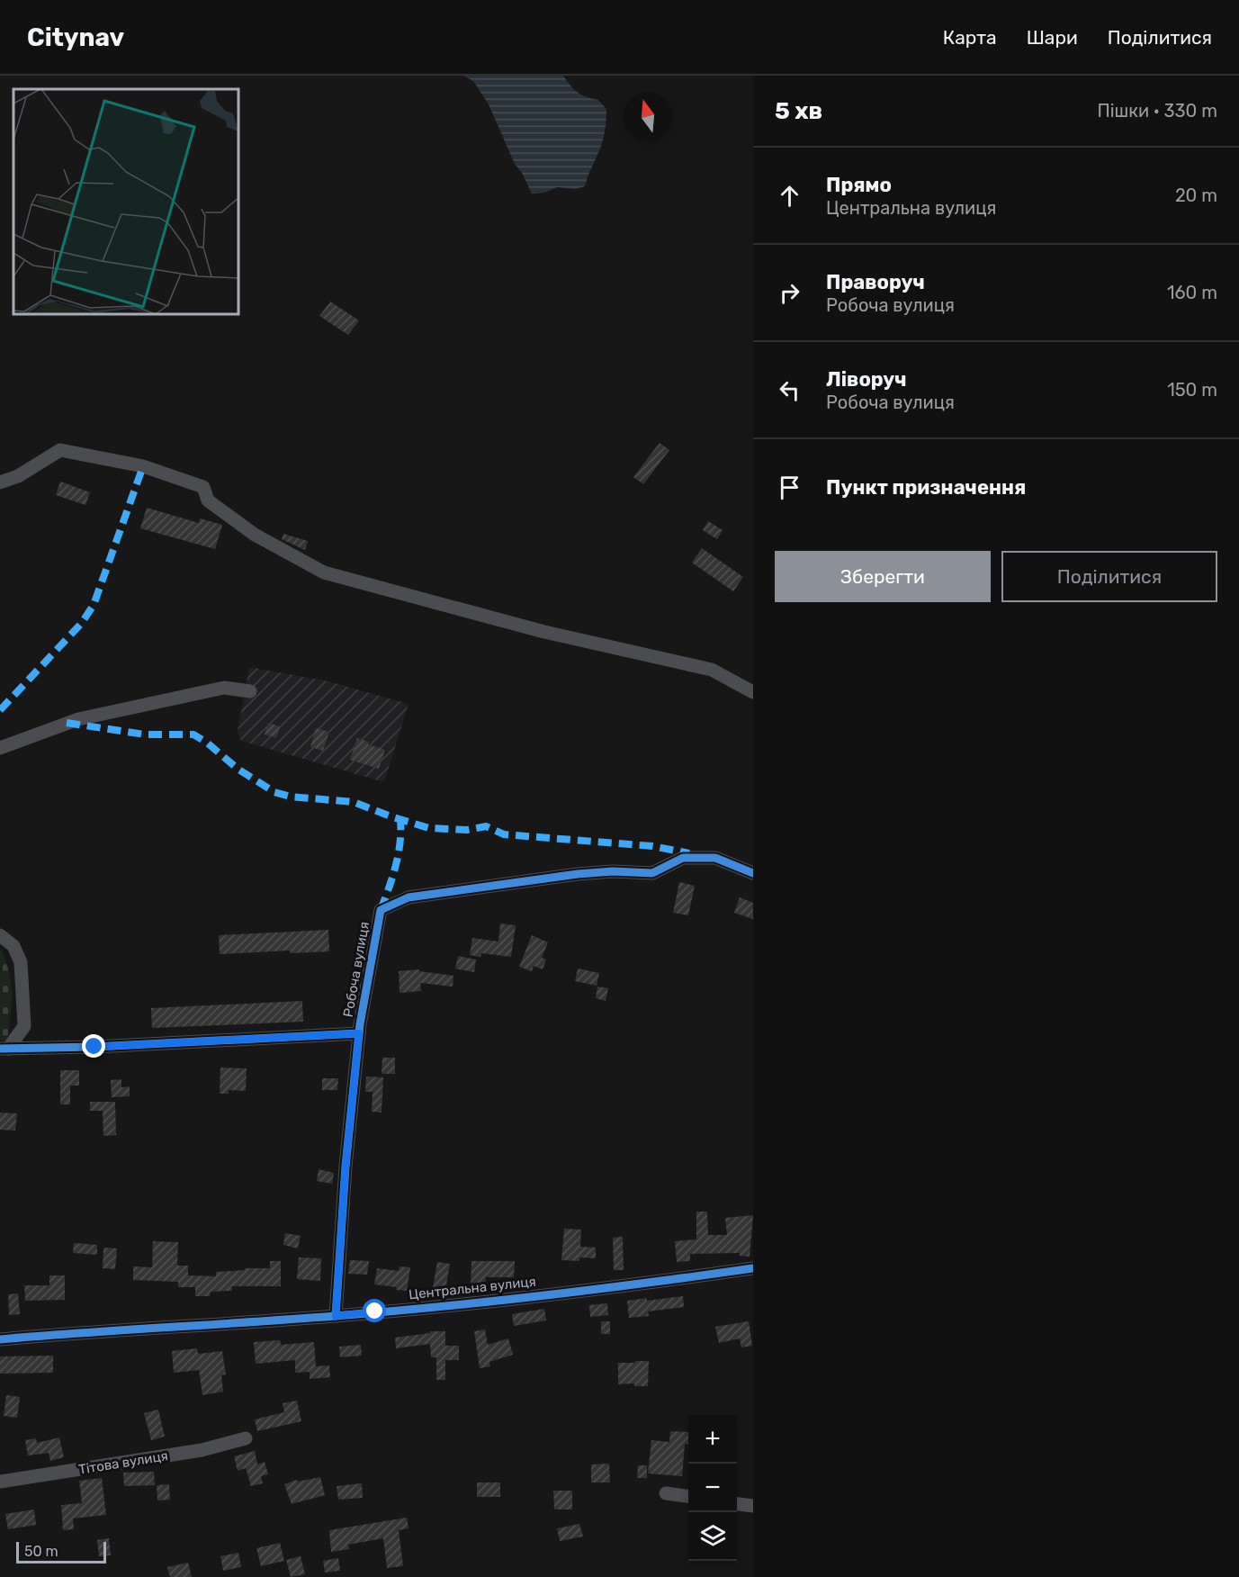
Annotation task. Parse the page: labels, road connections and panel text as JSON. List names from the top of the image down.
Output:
{
  "streets": {
    "street": ["Робоча вулиця", "Центральна вулиця", "Тітова вулиця"]
  },
  "crossings": [
    ["Робоча вулиця", "Центральна вулиця"]
  ],
  "scale_bar": "50 m",
  "north": "top",
  "page": {
    "header": "Citynav",
    "nav": ["Карта", "Шари", "Поділитися"],
    "heading": ["5 хв", "Пішки · 330 m"],
    "list": [
      ["Прямо", "Центральна вулиця", "20 m"],
      ["Праворуч", "Робоча вулиця", "160 m"],
      ["Ліворуч", "Робоча вулиця", "150 m"],
      "Пункт призначення"
    ],
    "buttons": ["Зберегти", "Поділитися"],
    "map_buttons": ["+", "−"],
    "scale": "50 m"
  }
}
